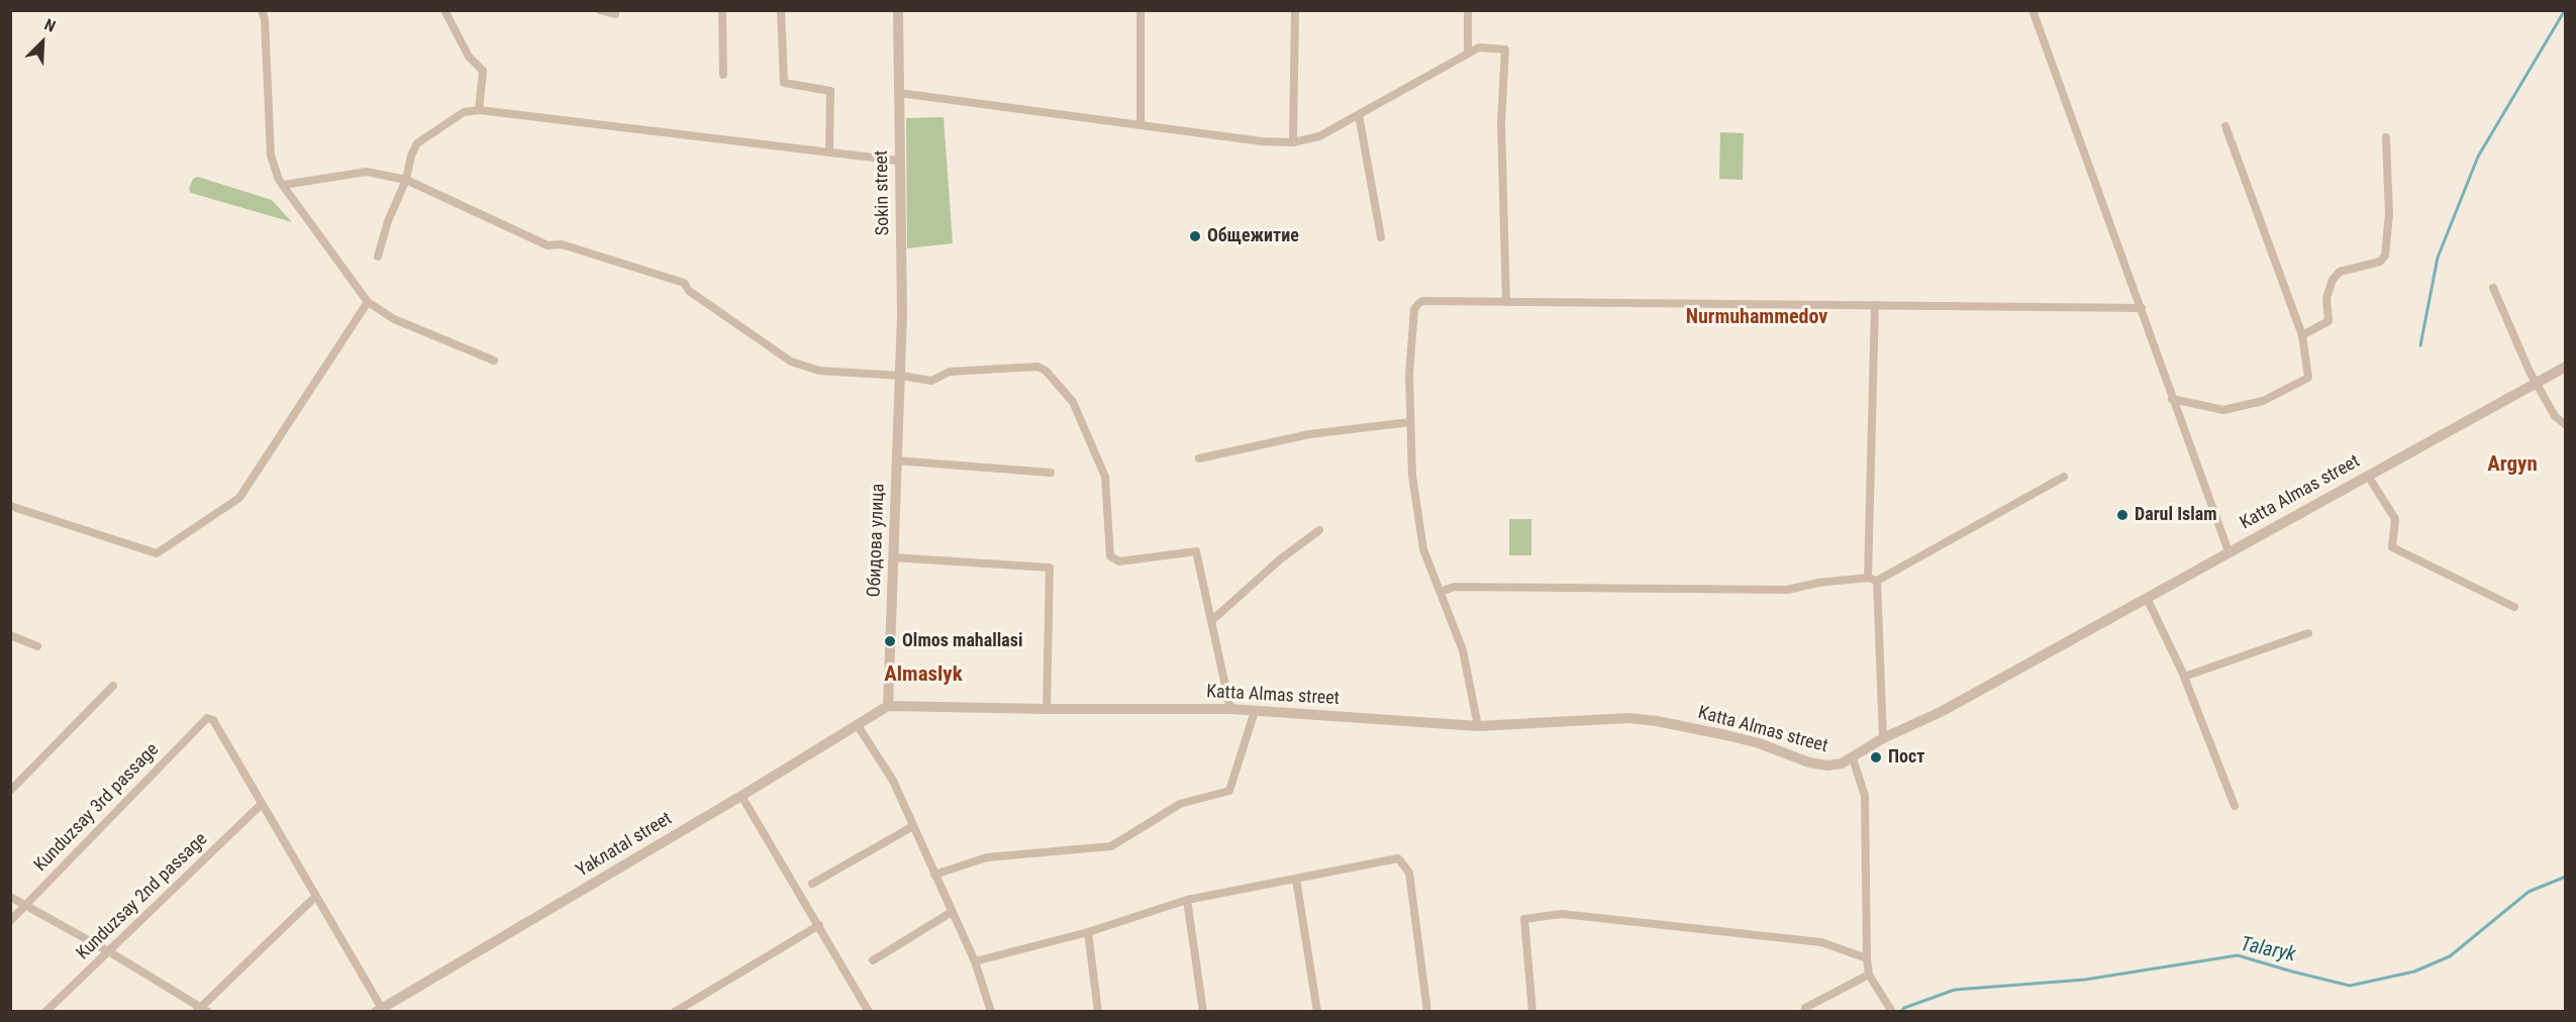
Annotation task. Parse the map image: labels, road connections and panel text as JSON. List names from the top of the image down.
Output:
{
  "streets": {
    "street": [
      "Sokin street",
      "Katta Almas street",
      "Обидова улица",
      "Kunduzsay 3rd passage",
      "Yakлatal street",
      "Kunduzsay 2nd passage"
    ]
  },
  "crossings": [
    ["Sokin street", "Обидова улица"],
    ["Katta Almas street", "Обидова улица"],
    ["Katta Almas street", "Yakлatal street"],
    ["Обидова улица", "Yakлatal street"],
    ["Kunduzsay 3rd passage", "Kunduzsay 2nd passage"]
  ],
  "districts": ["Nurmuhammedov", "Argyn", "Almaslyk"],
  "water": ["Talaryk"],
  "places": [
    "Общежитие",
    "Darul Islam",
    "Olmos mahallasi",
    "Пост"
  ],
  "north": "top right"
}
